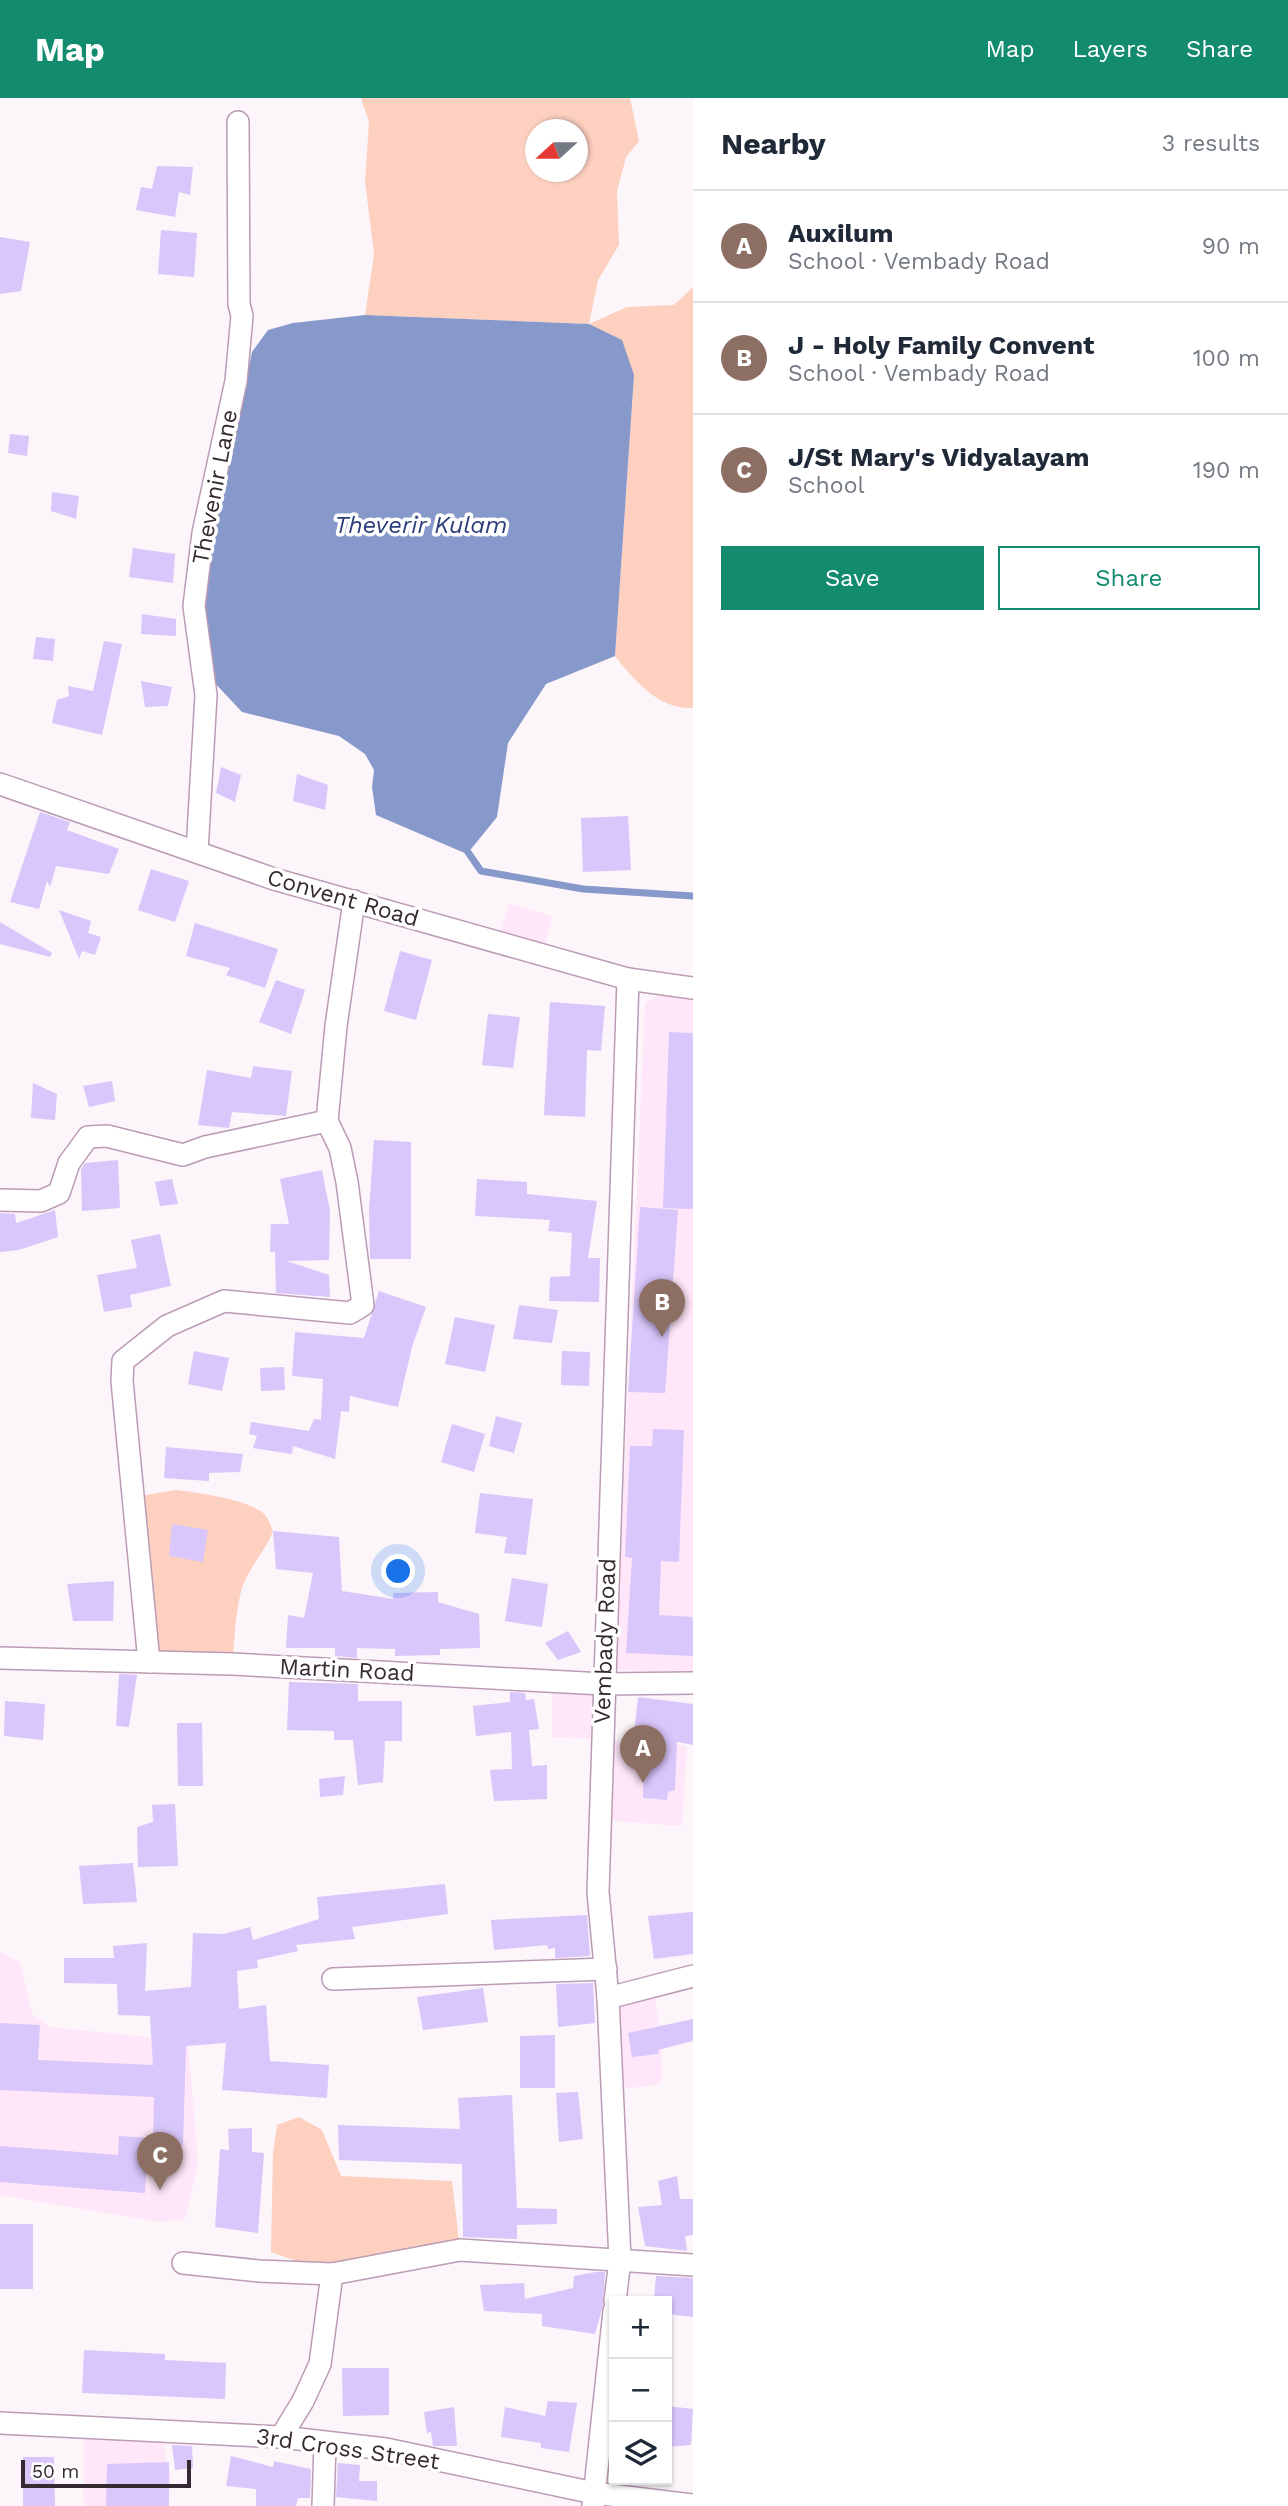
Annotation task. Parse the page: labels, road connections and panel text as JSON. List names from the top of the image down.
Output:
{
  "streets": {
    "street": [
      "Thevenir Lane",
      "Convent Road",
      "Vembady Road",
      "Martin Road",
      "3rd Cross Street"
    ]
  },
  "crossings": [
    ["Thevenir Lane", "Convent Road"],
    ["Convent Road", "Vembady Road"],
    ["Vembady Road", "Martin Road"]
  ],
  "water": ["Theverir Kulam"],
  "scale_bar": "50 m",
  "north": "left",
  "page": {
    "header": "Map",
    "nav": ["Map", "Layers", "Share"],
    "heading": ["Nearby", "3 results"],
    "list": [
      {
        "mark": "A",
        "name": "Auxilum",
        "note": "School · Vembady Road",
        "value": "90 m"
      },
      {
        "mark": "B",
        "name": "J - Holy Family Convent",
        "note": "School · Vembady Road",
        "value": "100 m"
      },
      {
        "mark": "C",
        "name": "J/St Mary's Vidyalayam",
        "note": "School",
        "value": "190 m"
      }
    ],
    "buttons": ["Save", "Share"],
    "pins": ["B", "A", "C"],
    "map_buttons": ["+", "−"],
    "scale": "50 m"
  }
}
